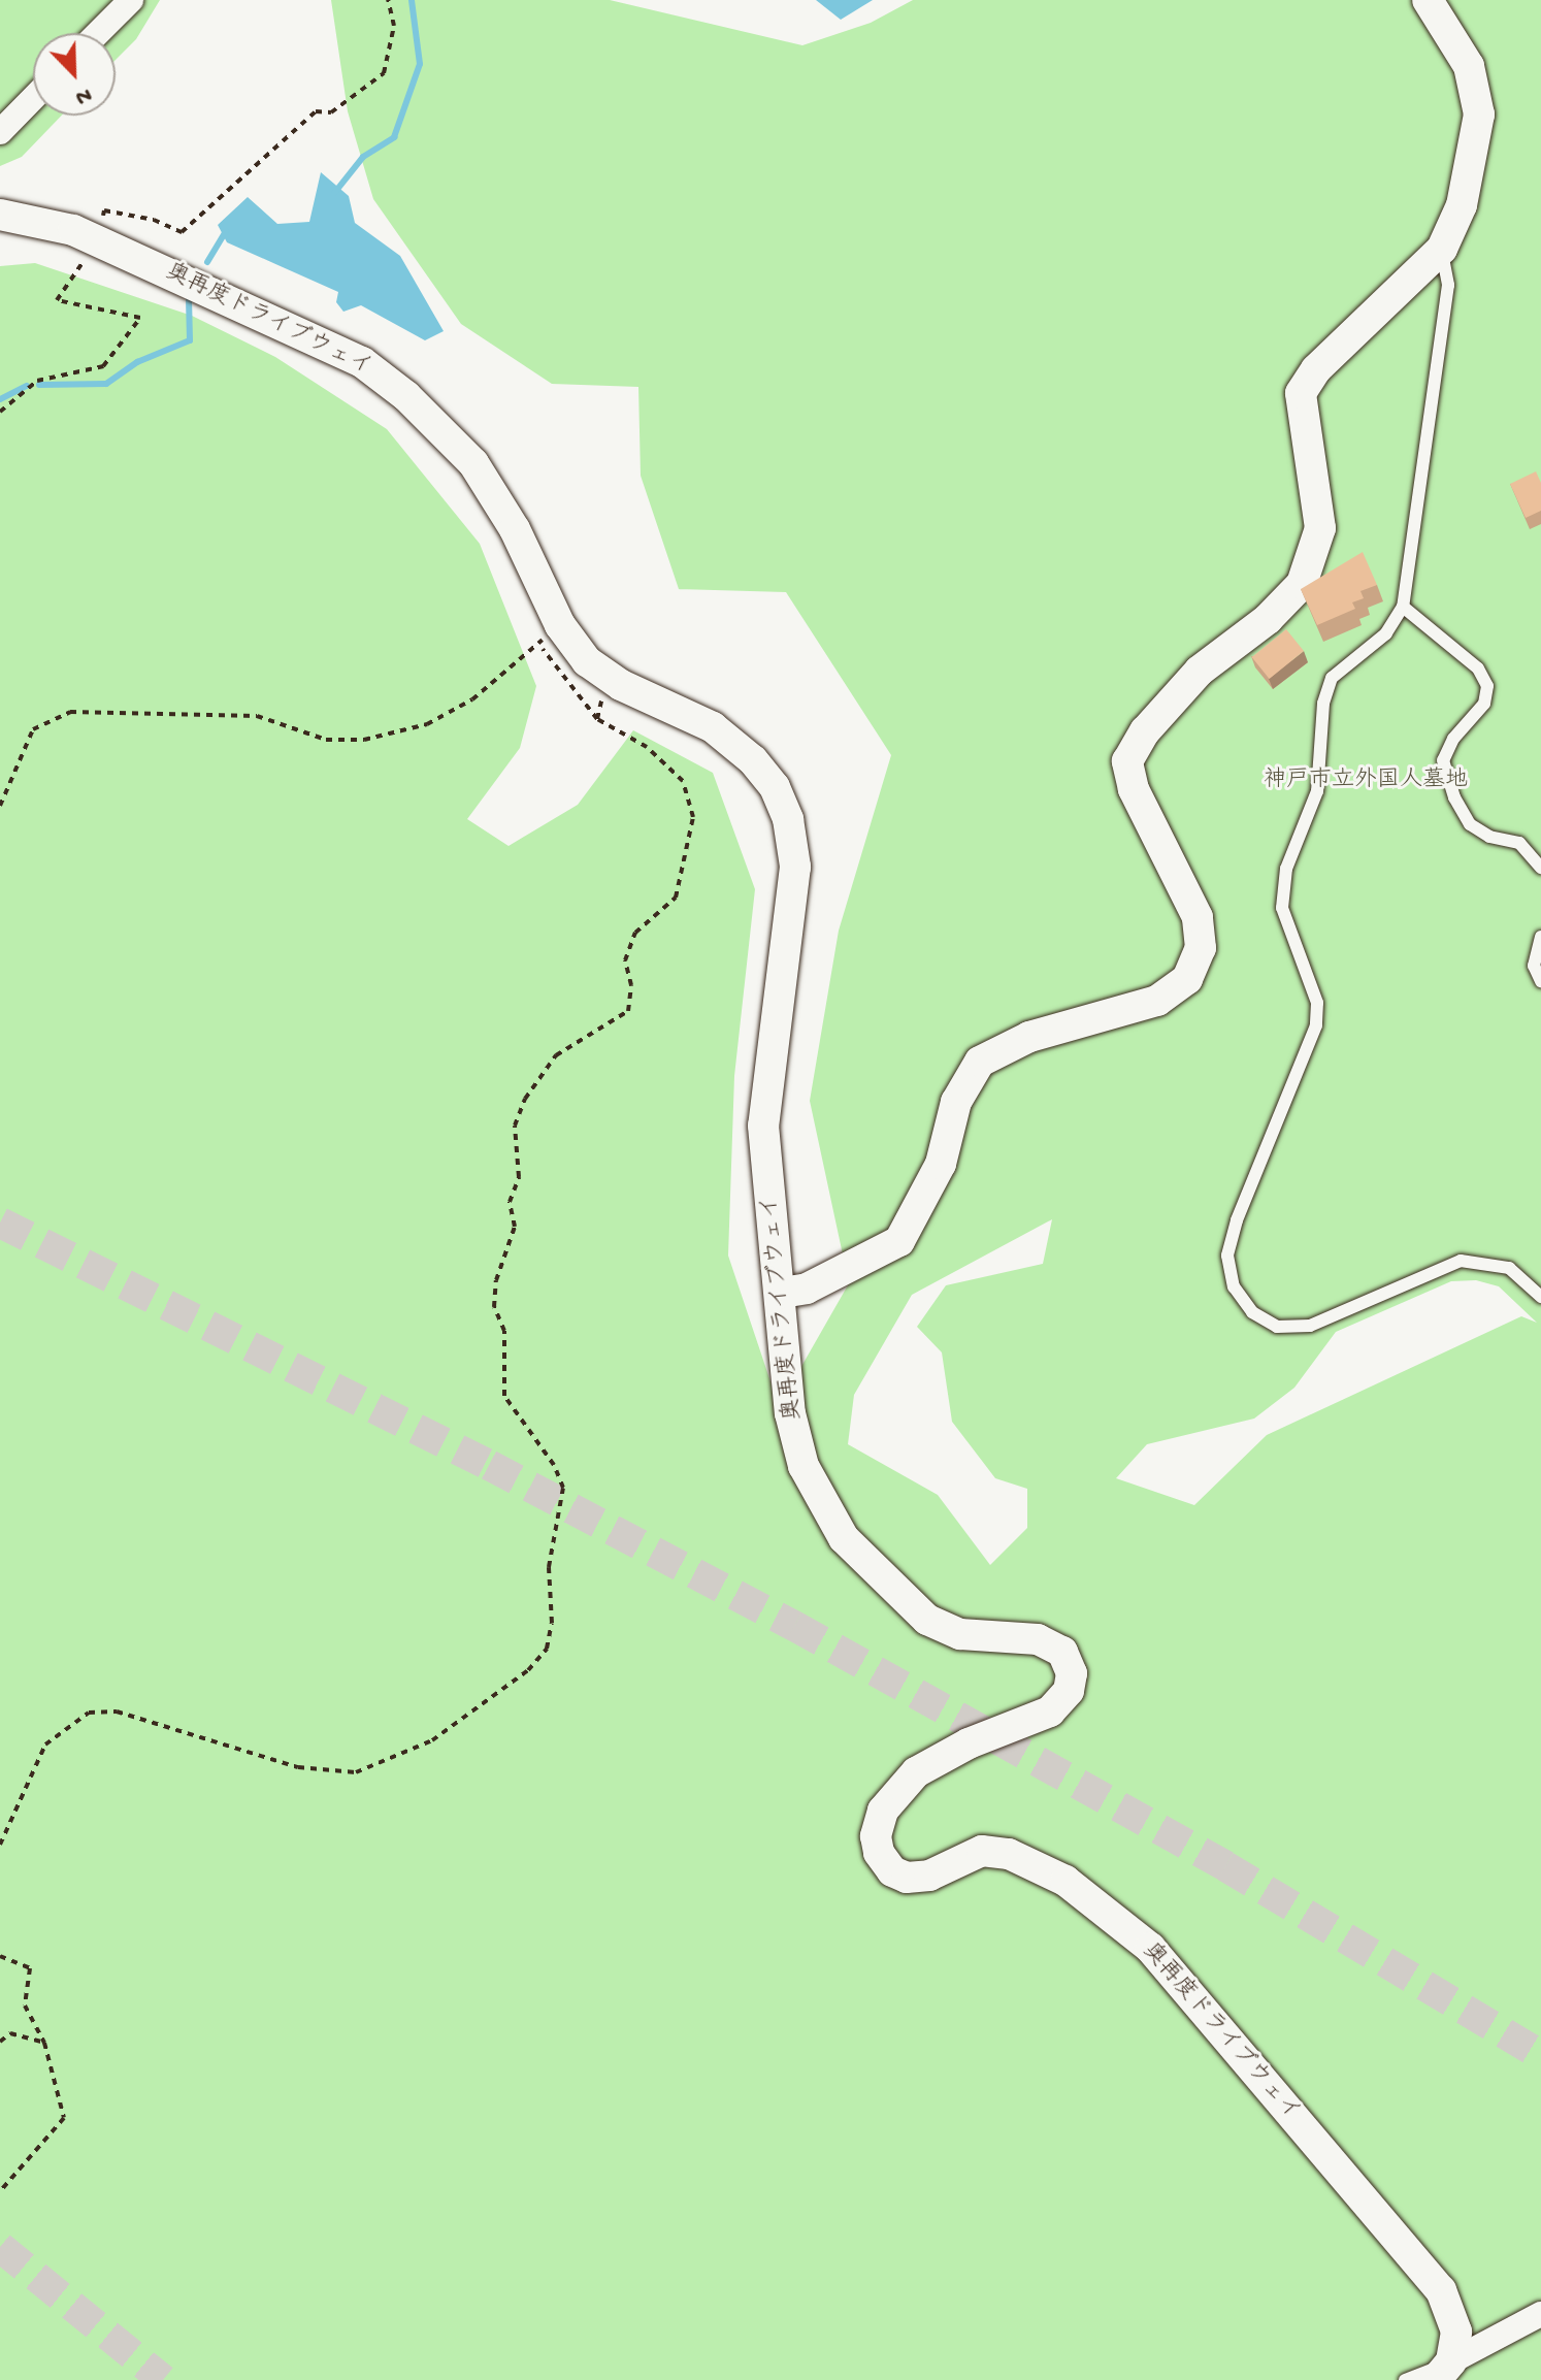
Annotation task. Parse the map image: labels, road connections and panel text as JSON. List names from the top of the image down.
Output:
{
  "streets": {
    "street": ["奥再度ドライブウェイ"]
  },
  "parks": ["神戸市立外国人墓地"],
  "north": "bottom right"
}
